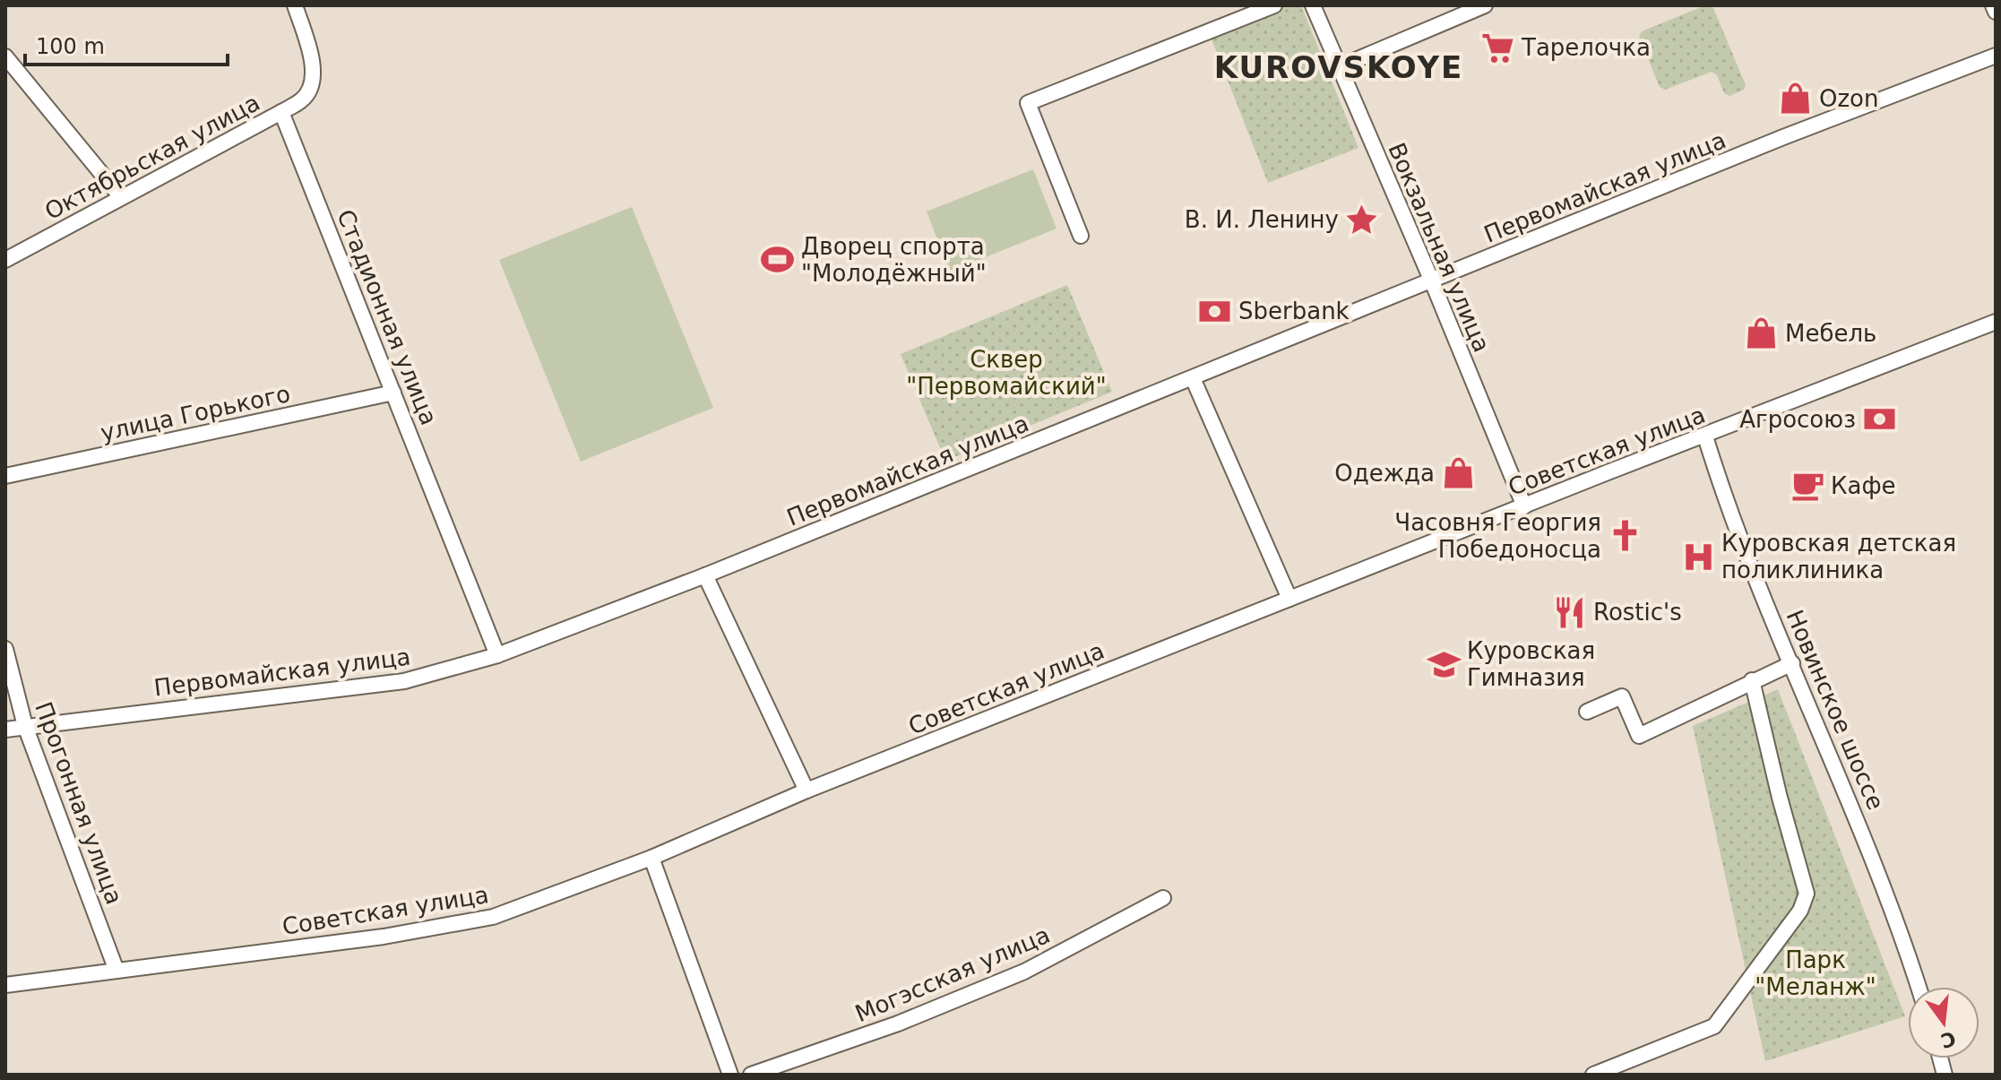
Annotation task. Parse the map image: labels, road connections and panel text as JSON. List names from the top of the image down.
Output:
{
  "streets": {
    "street": [
      "Октябрьская улица",
      "Первомайская улица",
      "Вокзальная улица",
      "Стадионная улица",
      "улица Горького",
      "Советская улица",
      "Новинское шоссе",
      "Прогонная улица",
      "Могэсская улица"
    ]
  },
  "crossings": [
    ["Октябрьская улица", "Стадионная улица"],
    ["Первомайская улица", "Вокзальная улица"],
    ["Первомайская улица", "Стадионная улица"],
    ["Первомайская улица", "Прогонная улица"],
    ["Вокзальная улица", "Советская улица"],
    ["Стадионная улица", "улица Горького"],
    ["Советская улица", "Новинское шоссе"],
    ["Советская улица", "Прогонная улица"]
  ],
  "districts": ["KUROVSKOYE"],
  "parks": ["Сквер \"Первомайский\"", "Парк \"Меланж\""],
  "places": {
    "supermarket": ["Тарелочка"],
    "shop": ["Ozon", "Мебель", "Одежда"],
    "place": ["В. И. Ленину"],
    "sports": ["Дворец спорта \"Молодёжный\""],
    "bank": ["Sberbank", "Агросоюз"],
    "cafe": ["Кафе"],
    "church": ["Часовня Георгия Победоносца"],
    "hospital": ["Куровская детская поликлиника"],
    "restaurant": ["Rostic's"],
    "school or university": ["Куровская Гимназия"]
  },
  "scale_bar": "100 m",
  "north": "bottom"
}
